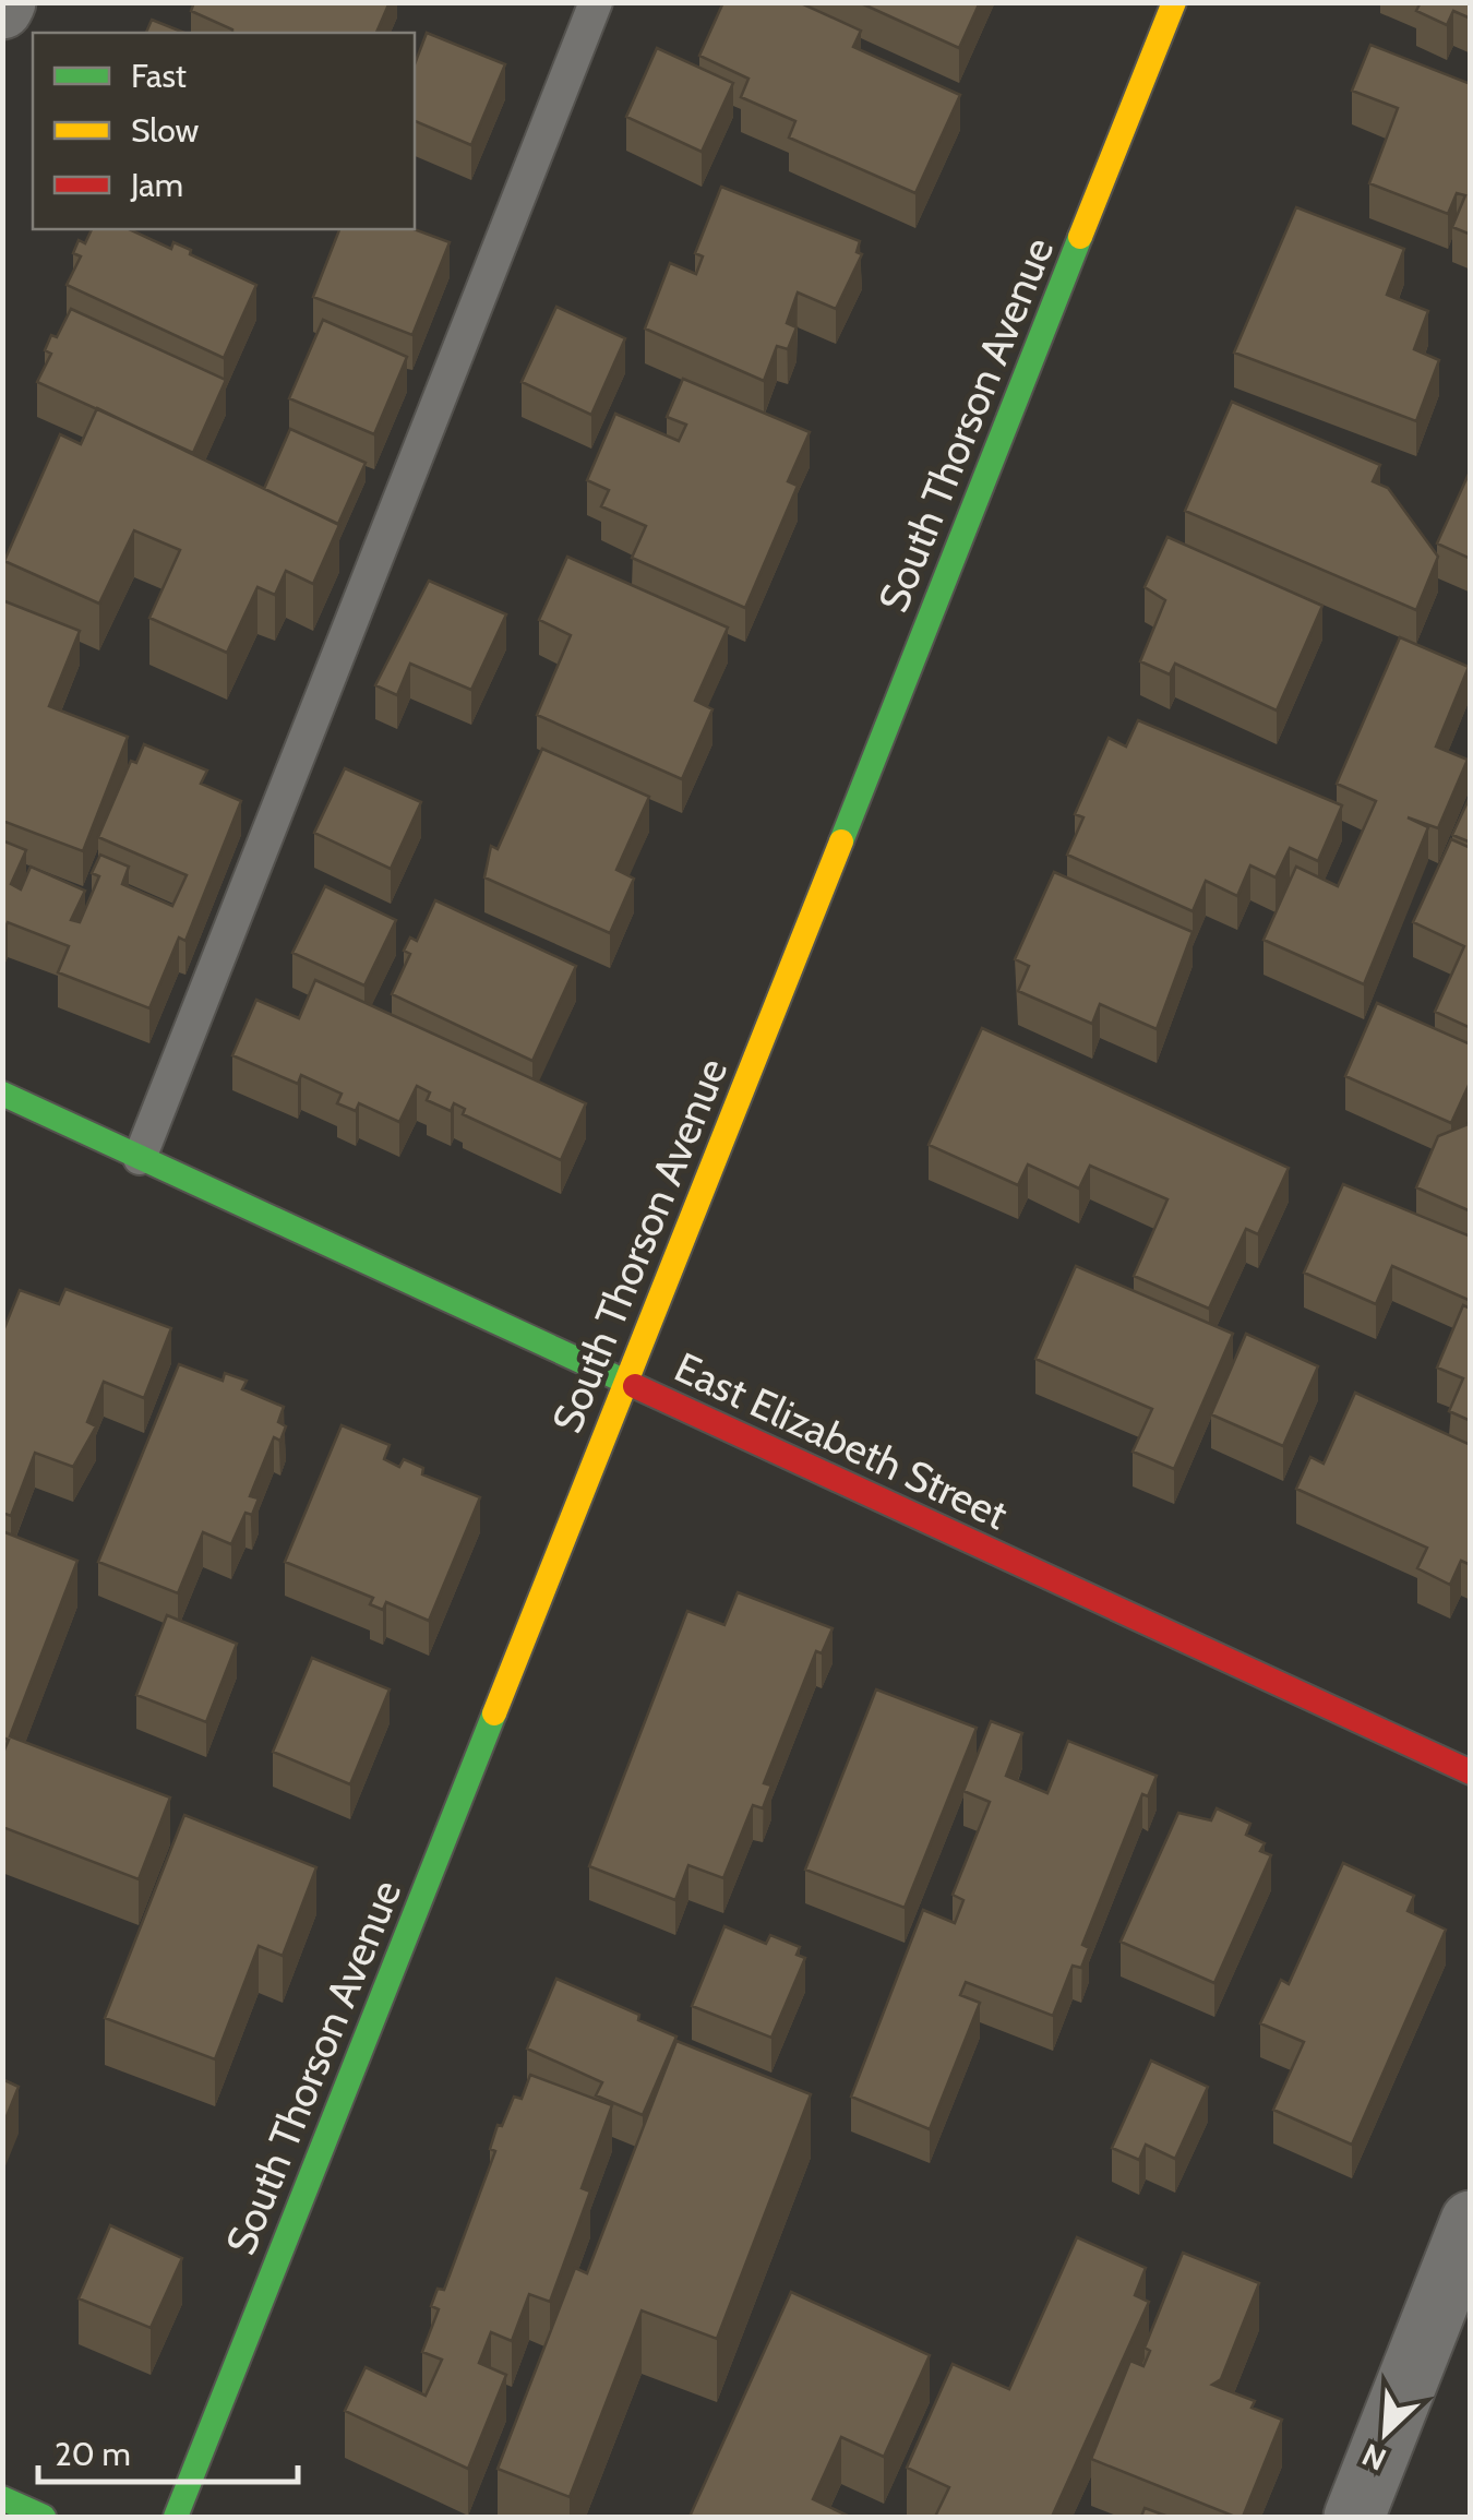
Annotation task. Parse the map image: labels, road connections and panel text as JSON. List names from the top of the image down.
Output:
{
  "streets": {
    "street": ["South Thorson Avenue", "East Elizabeth Street"]
  },
  "crossings": [
    ["South Thorson Avenue", "East Elizabeth Street"]
  ],
  "legend": ["Fast", "Slow", "Jam"],
  "scale_bar": "20 m",
  "north": "bottom left"
}
